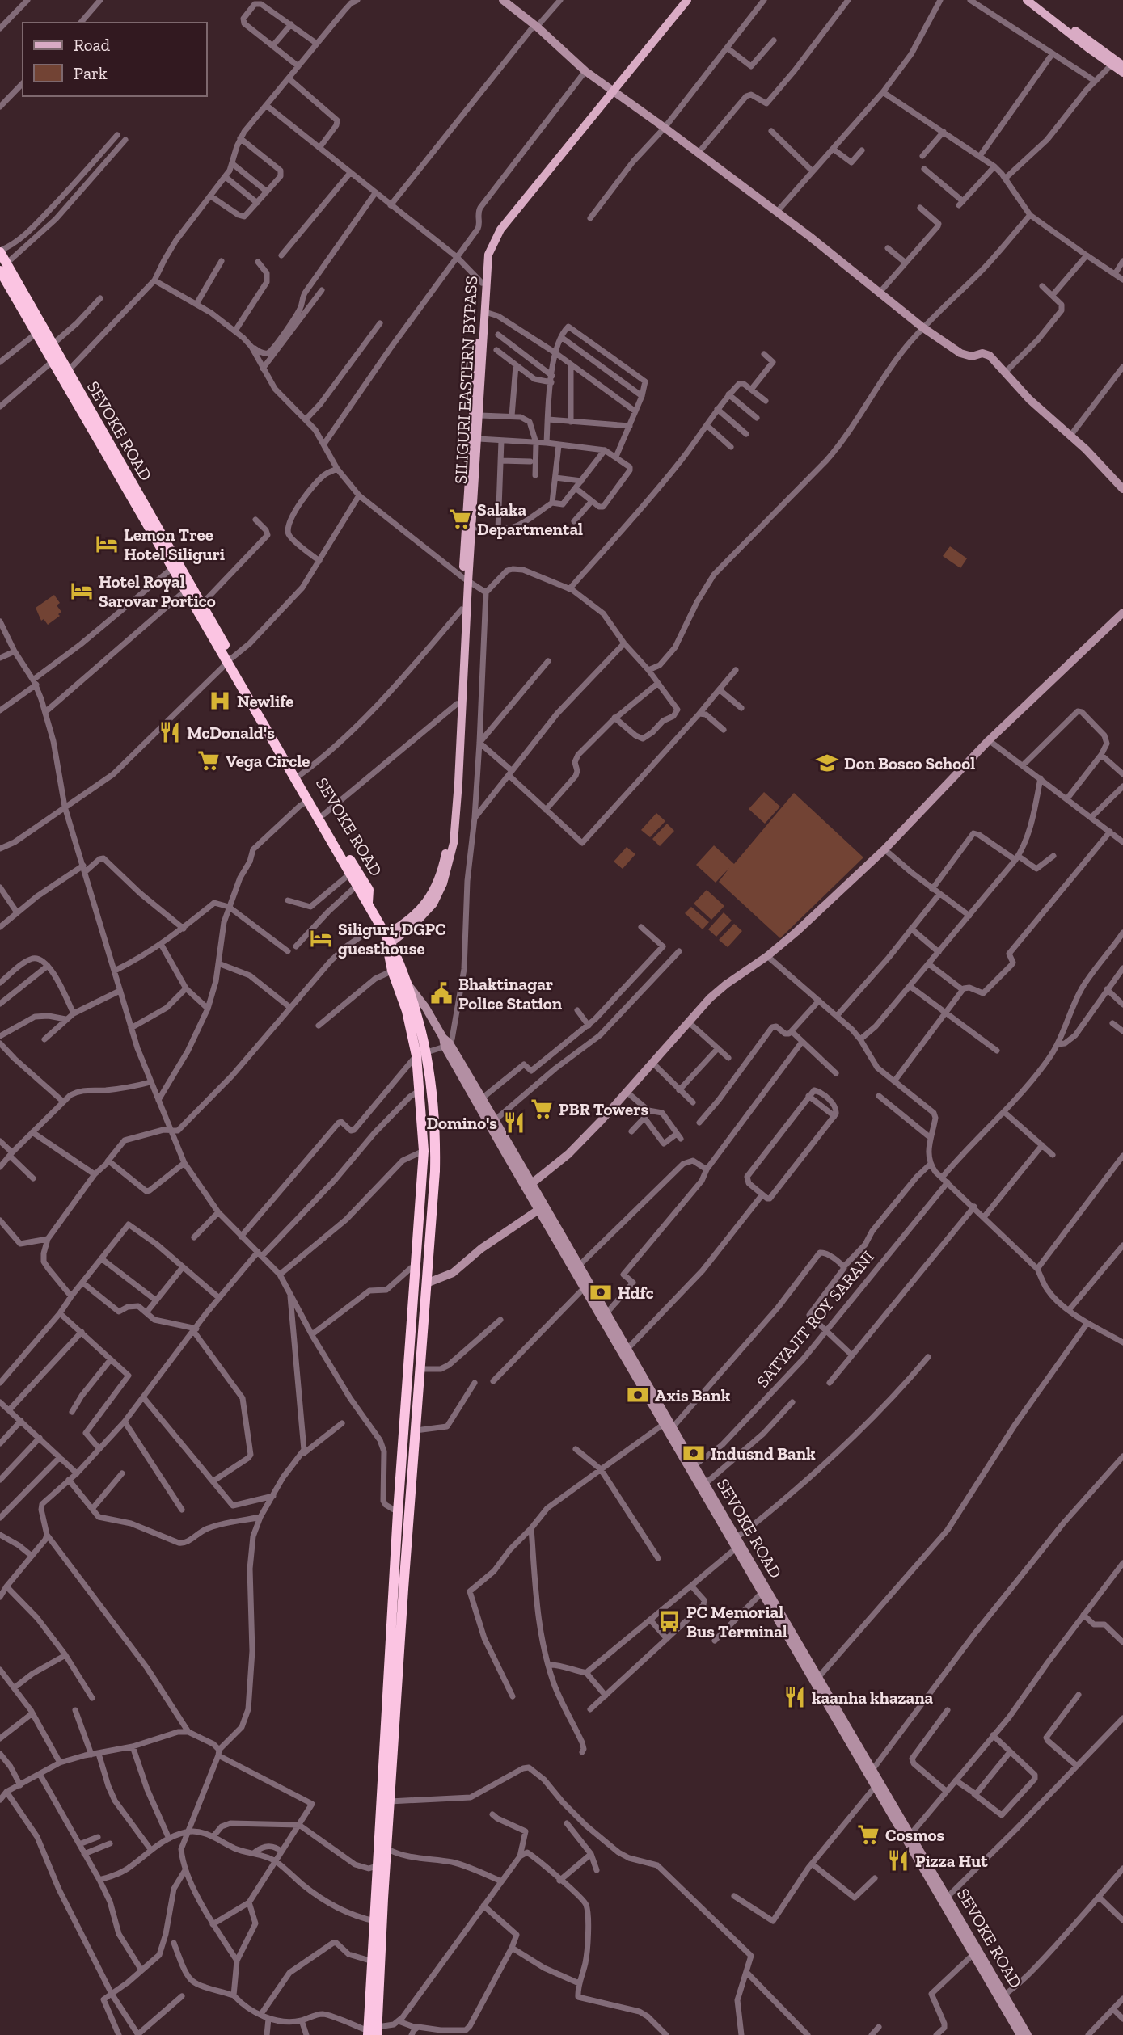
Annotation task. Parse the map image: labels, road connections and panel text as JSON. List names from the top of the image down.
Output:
{
  "streets": {
    "highway": ["SEVOKE ROAD"],
    "main road": ["SILIGURI EASTERN BYPASS"],
    "street": ["SATYAJIT ROY SARANI"]
  },
  "crossings": [
    ["SEVOKE ROAD", "SATYAJIT ROY SARANI"]
  ],
  "places": {
    "supermarket": [
      "Salaka Departmental",
      "Vega Circle",
      "PBR Towers",
      "Cosmos"
    ],
    "hotel": ["Lemon Tree Hotel Siliguri", "Hotel Royal Sarovar Portico", "Siliguri, DGPC guesthouse"],
    "hospital": ["Newlife"],
    "restaurant": [
      "McDonald's",
      "Domino's",
      "kaanha khazana",
      "Pizza Hut"
    ],
    "school or university": ["Don Bosco School"],
    "public building": ["Bhaktinagar Police Station"],
    "bank": ["Hdfc", "Axis Bank", "Indusnd Bank"],
    "bus stop": ["PC Memorial Bus Terminal"]
  },
  "legend": ["Road", "Park"]
}
